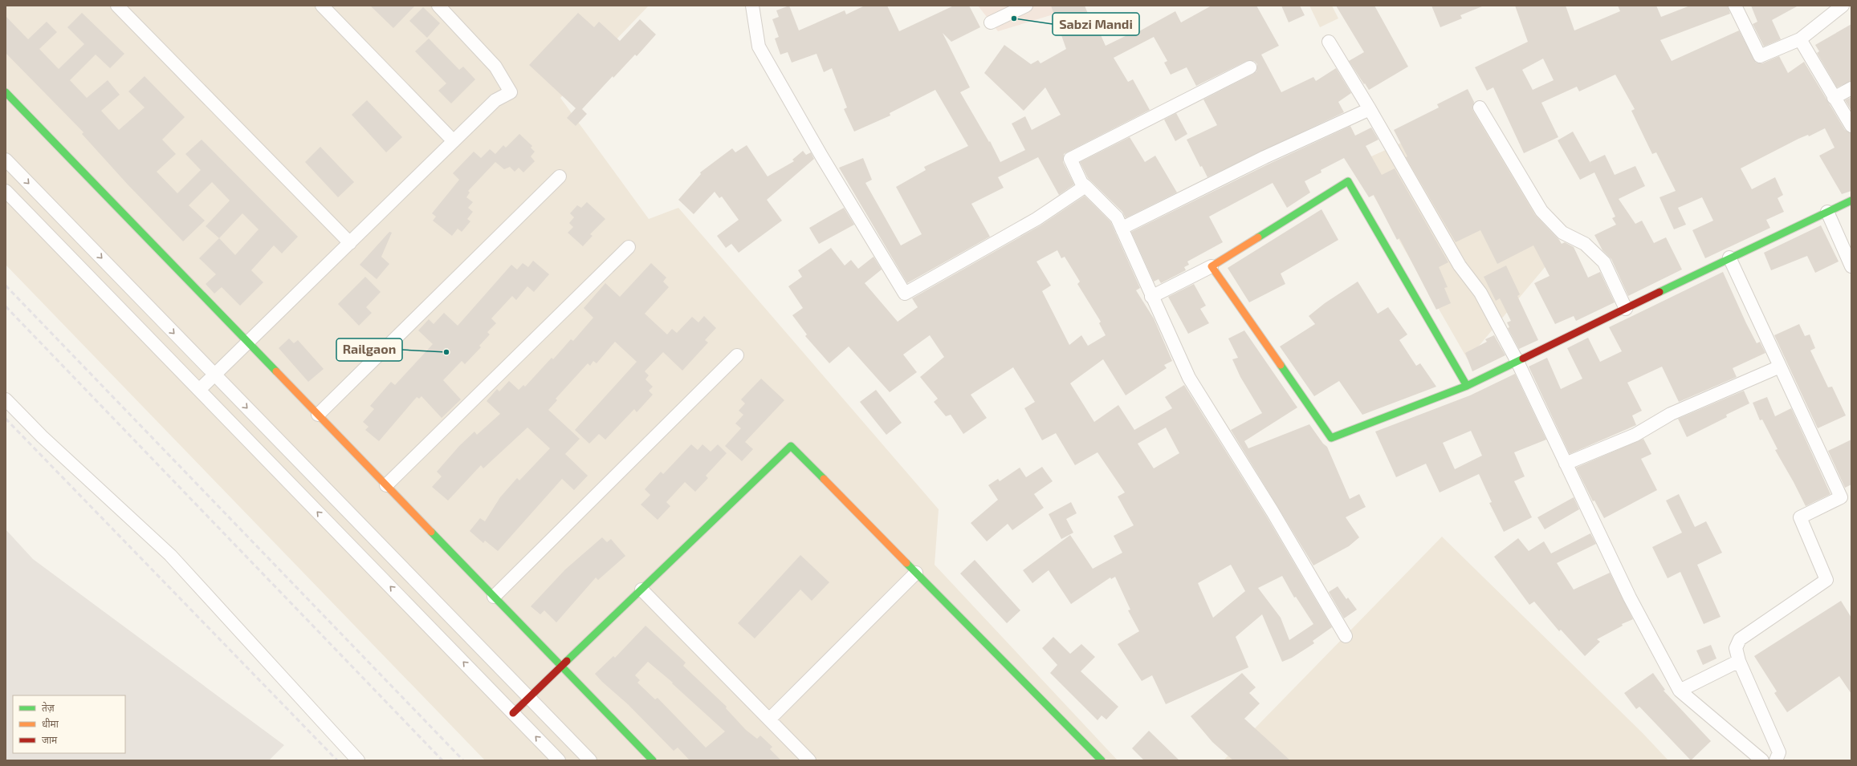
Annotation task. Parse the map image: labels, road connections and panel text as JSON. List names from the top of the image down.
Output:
{
  "places": ["Sabzi Mandi", "Railgaon"],
  "legend": ["तेज़", "धीमा", "जाम"]
}
